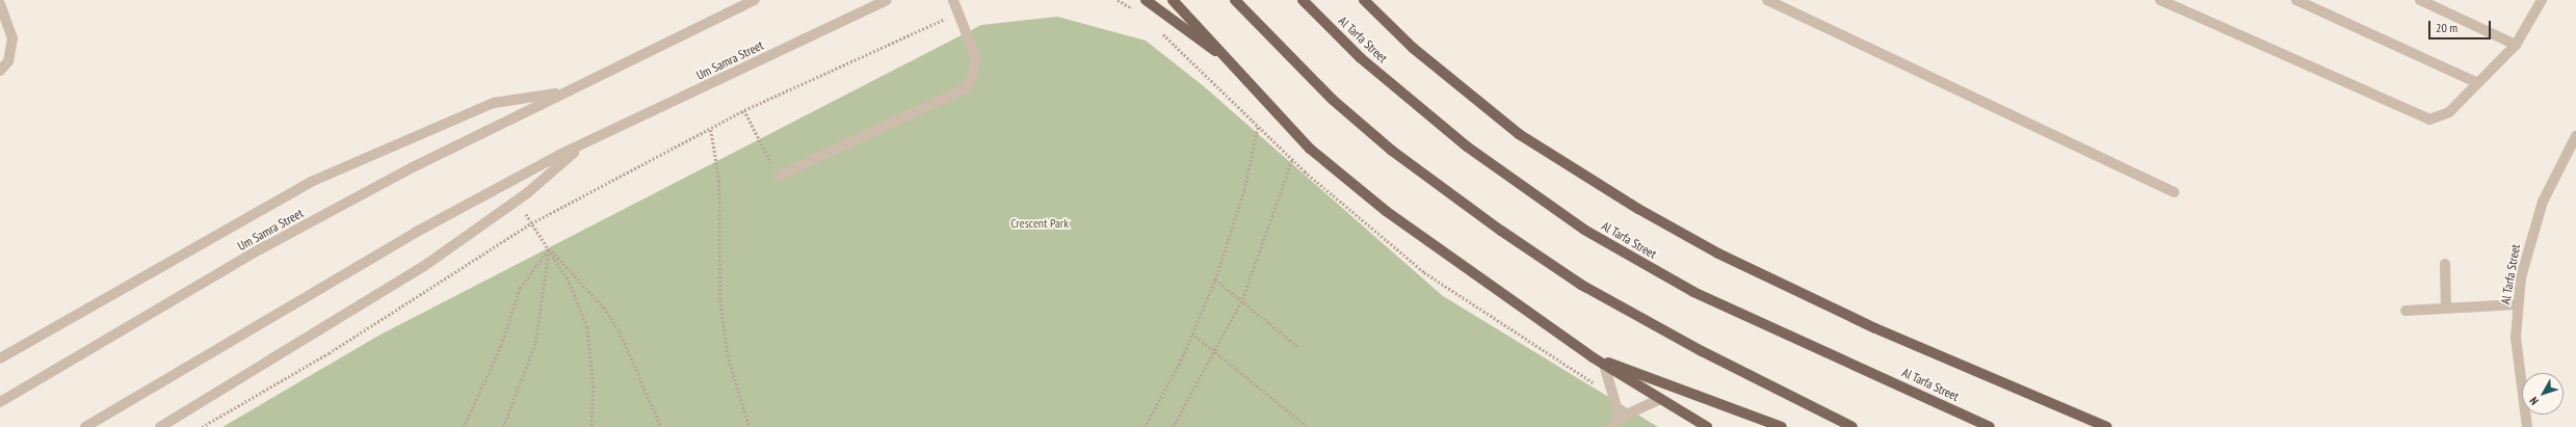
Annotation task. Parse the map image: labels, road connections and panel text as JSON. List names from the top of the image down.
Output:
{
  "streets": {
    "main road": ["Al Tarfa Street"],
    "street": ["Um Samra Street"]
  },
  "parks": ["Crescent Park"],
  "scale_bar": "20 m",
  "north": "bottom left"
}
